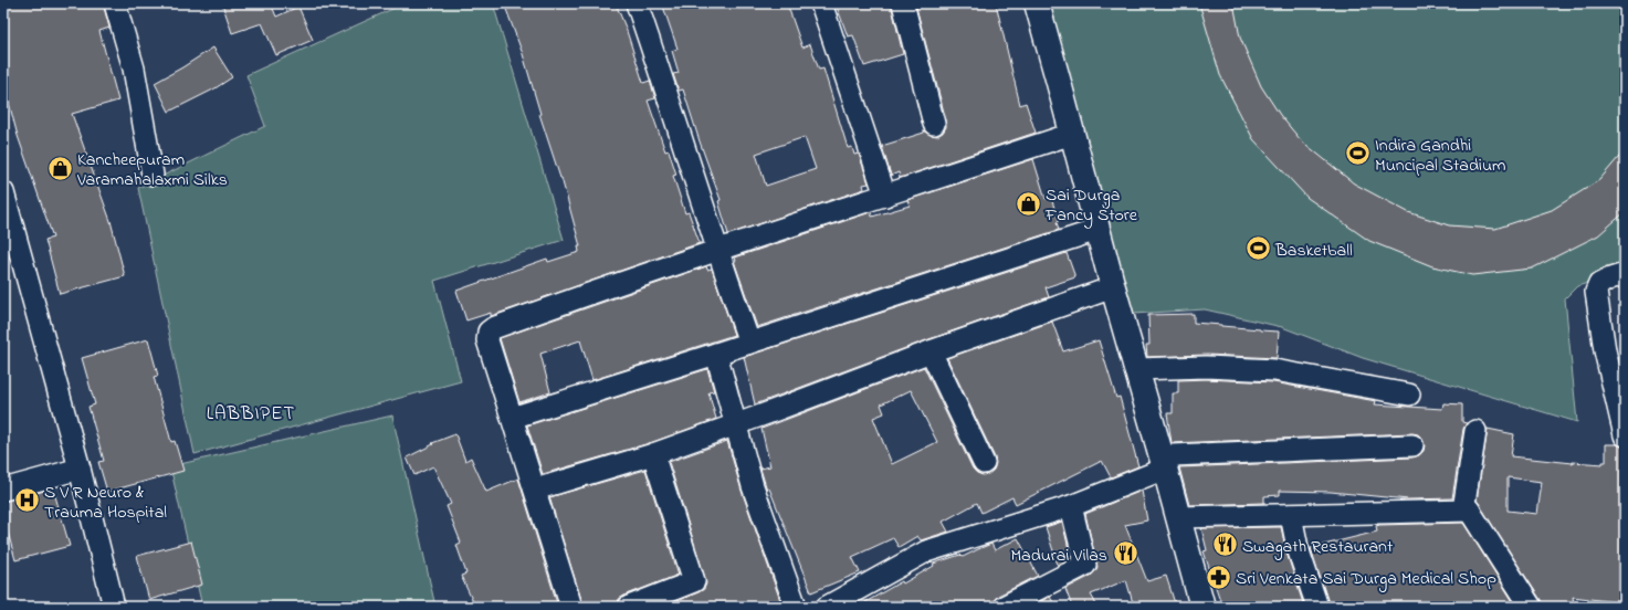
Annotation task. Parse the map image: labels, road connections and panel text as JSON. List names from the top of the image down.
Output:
{
  "districts": ["LABBIPET"],
  "places": {
    "sports": ["Indira Gandhi Muncipal Stadium", "Basketball"],
    "shop": ["Kancheepuram Varamahalaxmi Silks", "Sai Durga Fancy Store"],
    "hospital": ["S V R Neuro & Trauma Hospital"],
    "restaurant": ["Swagath Restaurant", "Madurai Vilas"],
    "pharmacy": ["Sri Venkata Sai Durga Medical Shop"]
  }
}
